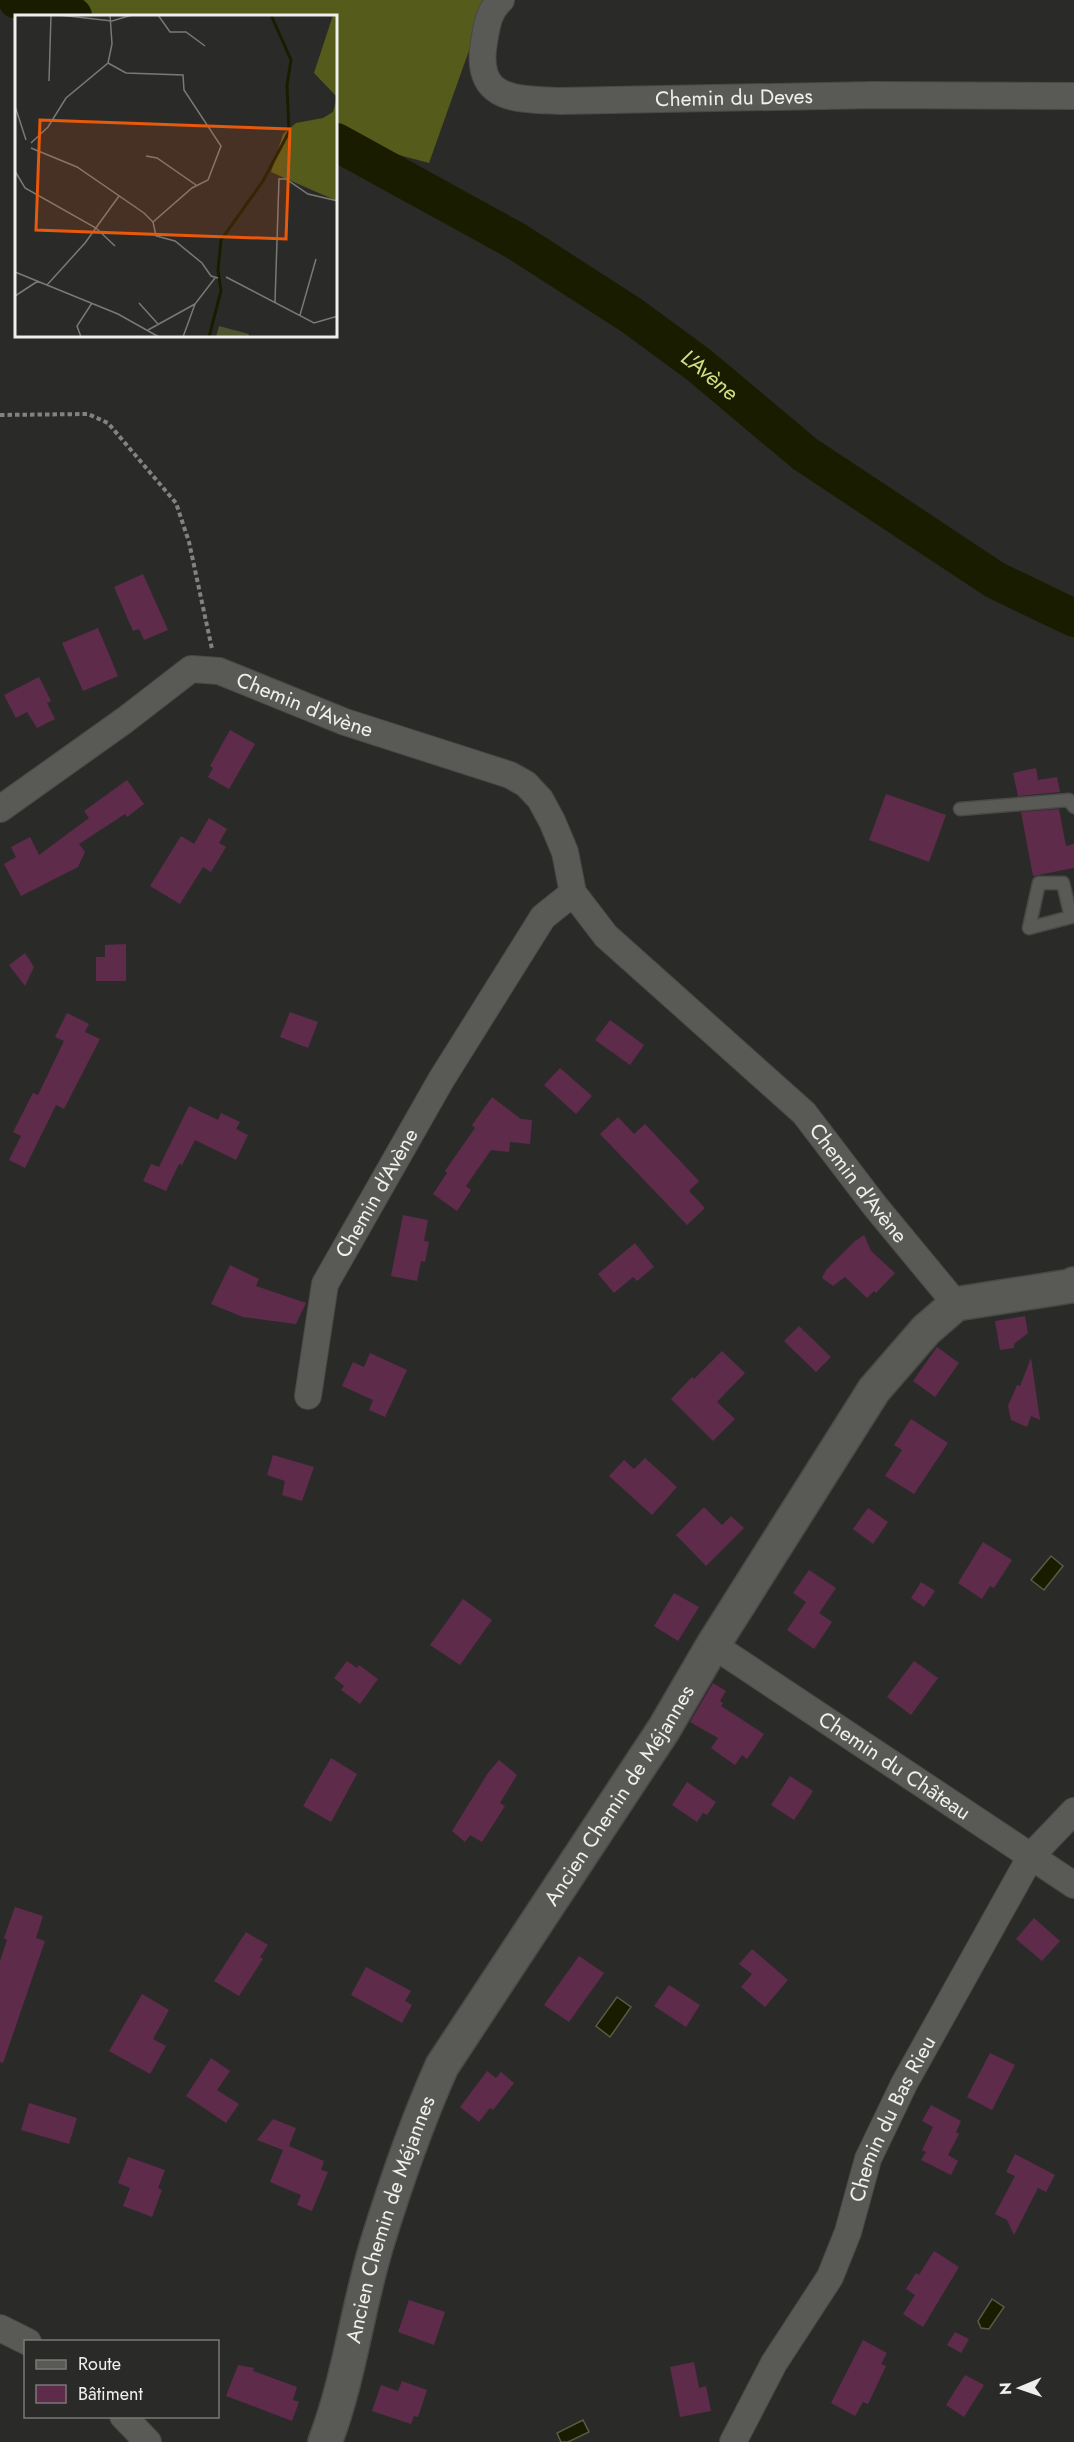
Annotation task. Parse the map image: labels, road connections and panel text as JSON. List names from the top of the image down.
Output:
{
  "streets": {
    "street": [
      "Chemin du Deves",
      "Chemin d'Avène",
      "Chemin du Château",
      "Ancien Chemin de Méjannes",
      "Chemin du Bas Rieu"
    ]
  },
  "crossings": [
    ["Chemin d'Avène", "Ancien Chemin de Méjannes"],
    ["Chemin du Château", "Ancien Chemin de Méjannes"],
    ["Chemin du Château", "Chemin du Bas Rieu"]
  ],
  "water": ["L'Avène"],
  "legend": ["Route", "Bâtiment"],
  "north": "left"
}
